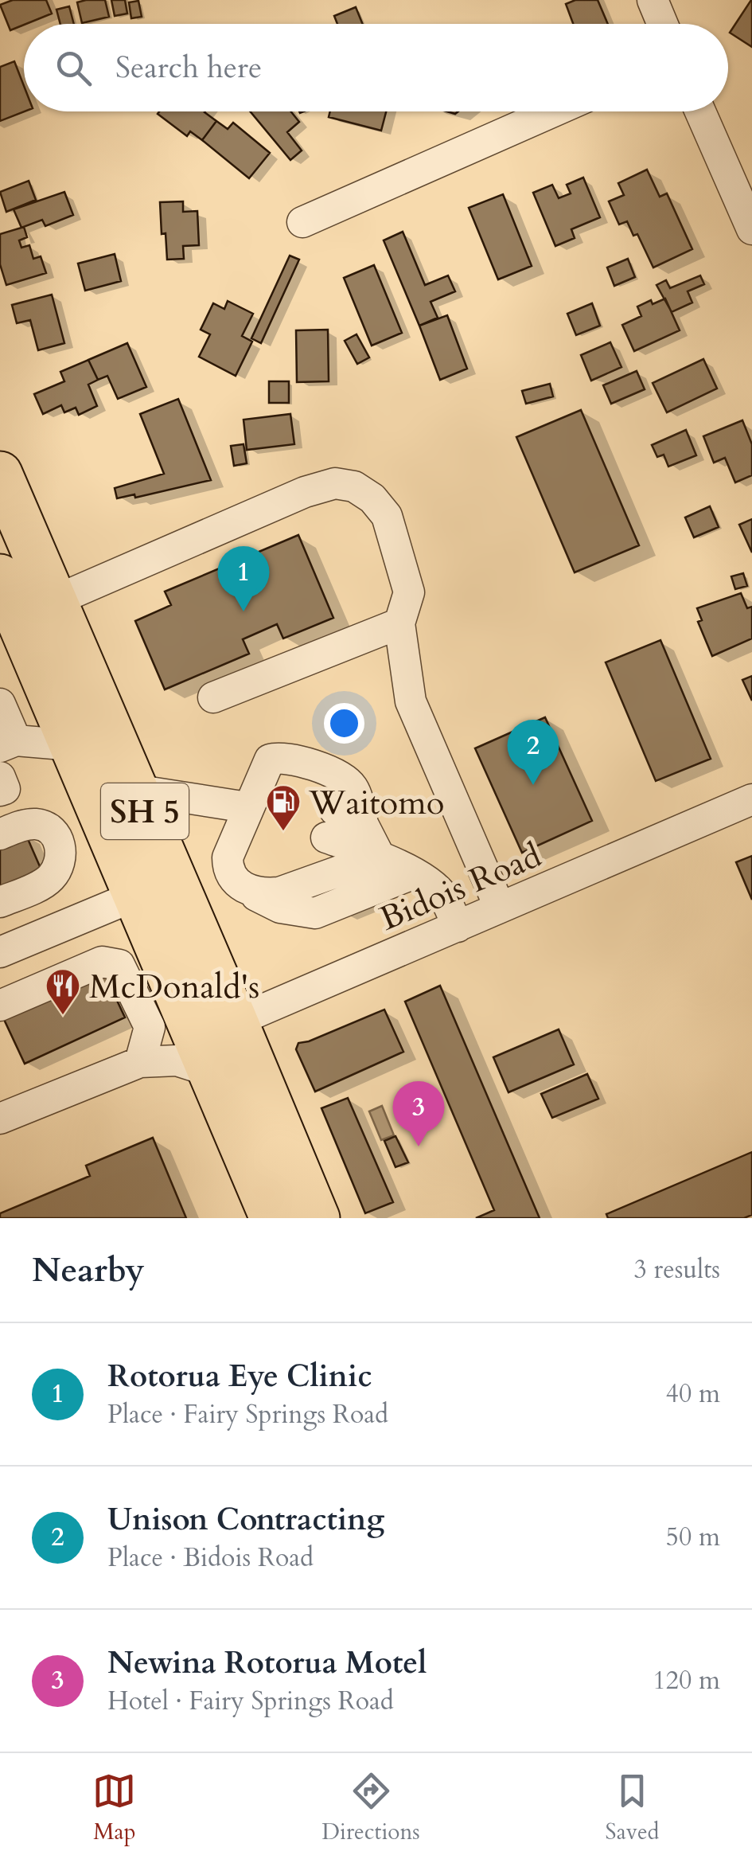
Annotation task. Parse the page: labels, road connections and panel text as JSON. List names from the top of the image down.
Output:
{
  "streets": {
    "highway": ["SH 5"],
    "street": ["Bidois Road"]
  },
  "crossings": [
    ["SH 5", "Bidois Road"]
  ],
  "places": {
    "fuel station": ["Waitomo"],
    "restaurant": ["McDonald's"]
  },
  "page": {
    "search": "Search here",
    "pins": ["1", "2", "3"],
    "heading": ["Nearby", "3 results"],
    "list": [
      {
        "mark": "1",
        "name": "Rotorua Eye Clinic",
        "note": "Place · Fairy Springs Road",
        "value": "40 m"
      },
      {
        "mark": "2",
        "name": "Unison Contracting",
        "note": "Place · Bidois Road",
        "value": "50 m"
      },
      {
        "mark": "3",
        "name": "Newina Rotorua Motel",
        "note": "Hotel · Fairy Springs Road",
        "value": "120 m"
      }
    ],
    "nav": ["Map", "Directions", "Saved"]
  }
}
